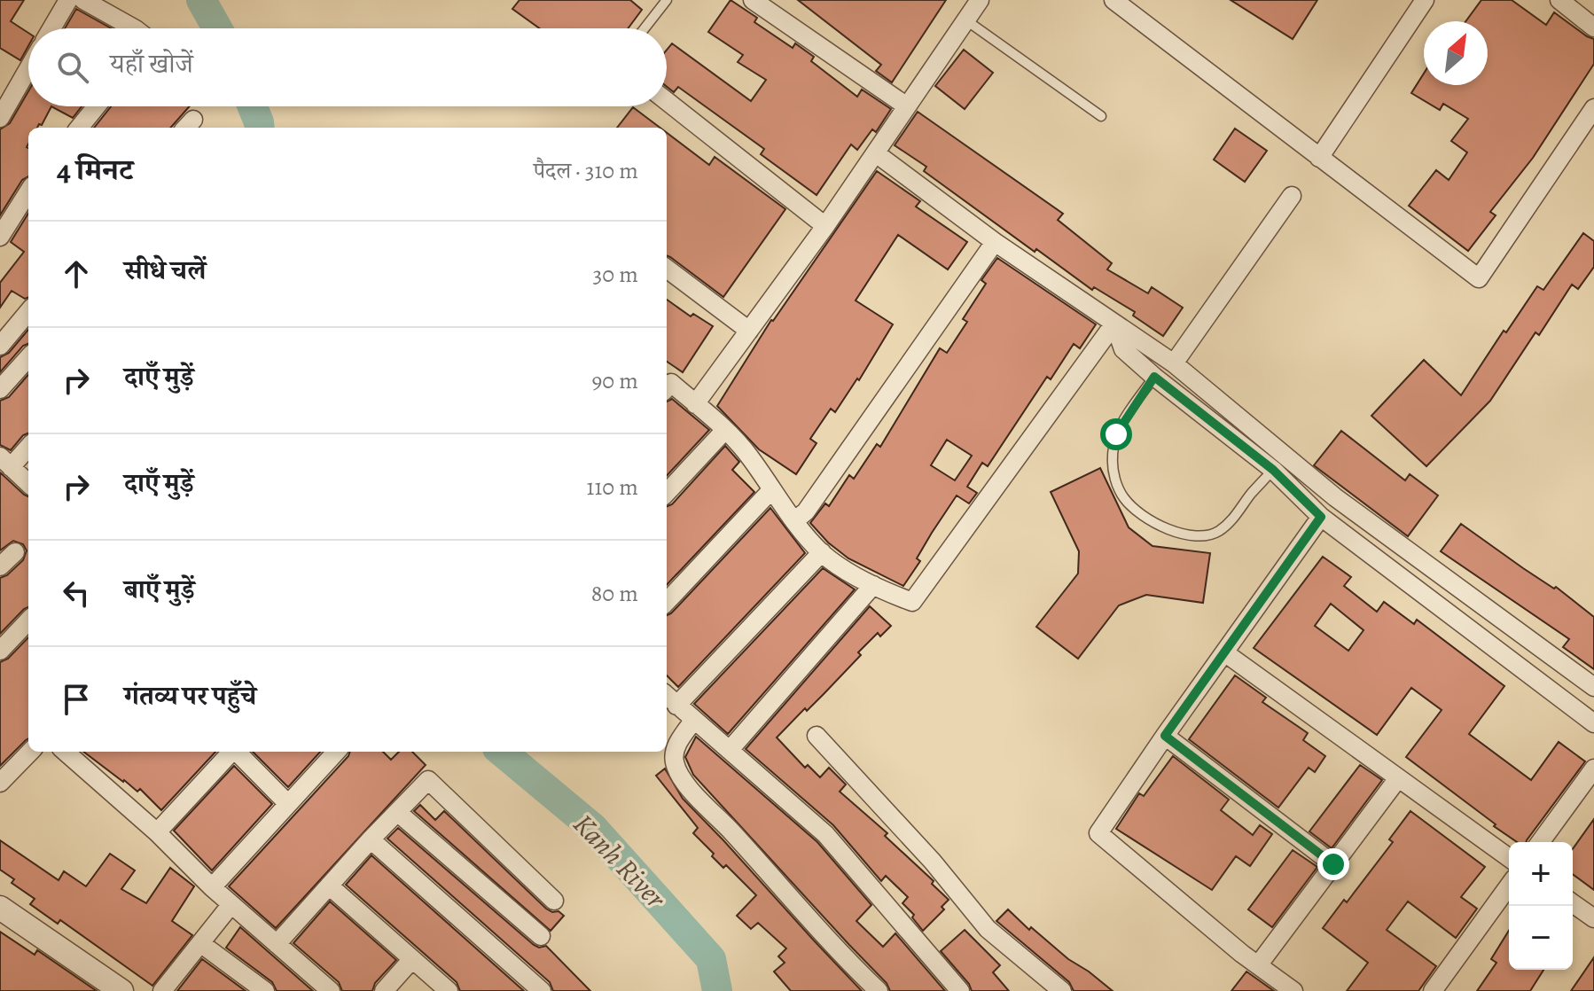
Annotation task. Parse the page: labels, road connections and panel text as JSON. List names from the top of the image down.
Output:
{
  "water": ["Kanh River"],
  "north": "top right",
  "page": {
    "search": "यहाँ खोजें",
    "heading": ["4 मिनट", "पैदल · 310 m"],
    "list": [
      ["सीधे चलें", "30 m"],
      ["दाएँ मुड़ें", "90 m"],
      ["दाएँ मुड़ें", "110 m"],
      ["बाएँ मुड़ें", "80 m"],
      "गंतव्य पर पहुँचे"
    ],
    "map_buttons": ["+", "−"]
  }
}
